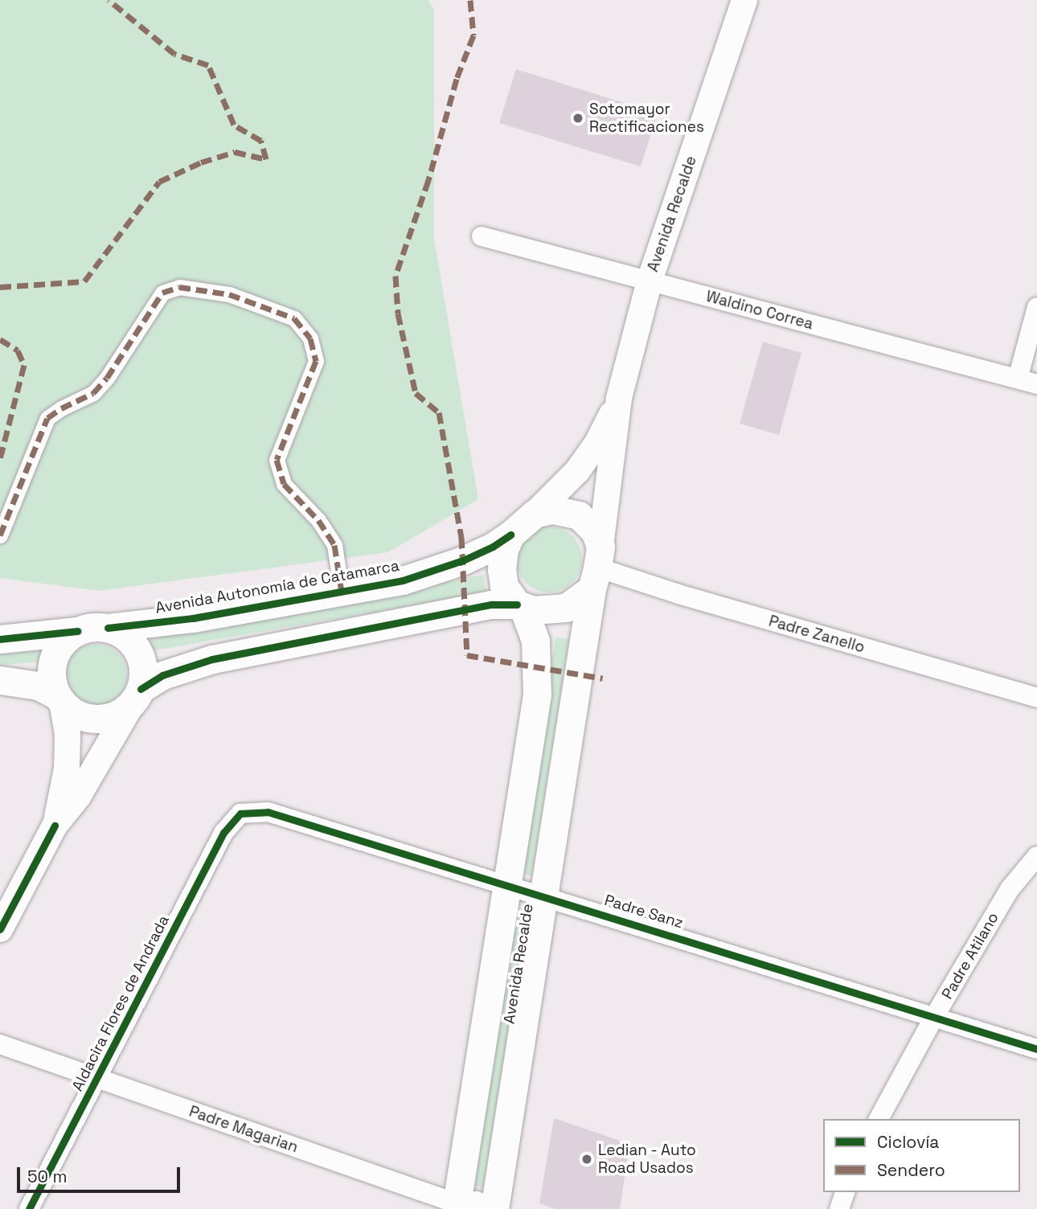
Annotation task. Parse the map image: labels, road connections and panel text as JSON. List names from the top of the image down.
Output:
{
  "streets": {
    "main road": ["Avenida Recalde", "Avenida Autonomía de Catamarca"],
    "street": [
      "Waldino Correa",
      "Padre Zanello",
      "Padre Sanz",
      "Padre Atilano",
      "Aldacira Flores de Andrada",
      "Padre Magarian"
    ]
  },
  "crossings": [
    ["Avenida Recalde", "Waldino Correa"],
    ["Avenida Recalde", "Avenida Autonomía de Catamarca"],
    ["Avenida Recalde", "Padre Zanello"],
    ["Avenida Recalde", "Padre Sanz"],
    ["Avenida Recalde", "Padre Magarian"],
    ["Avenida Autonomía de Catamarca", "Padre Zanello"],
    ["Padre Sanz", "Padre Atilano"],
    ["Padre Sanz", "Aldacira Flores de Andrada"],
    ["Aldacira Flores de Andrada", "Padre Magarian"]
  ],
  "places": ["Sotomayor Rectificaciones", "Ledian - Auto Road Usados"],
  "legend": ["Ciclovía", "Sendero"],
  "scale_bar": "50 m"
}
